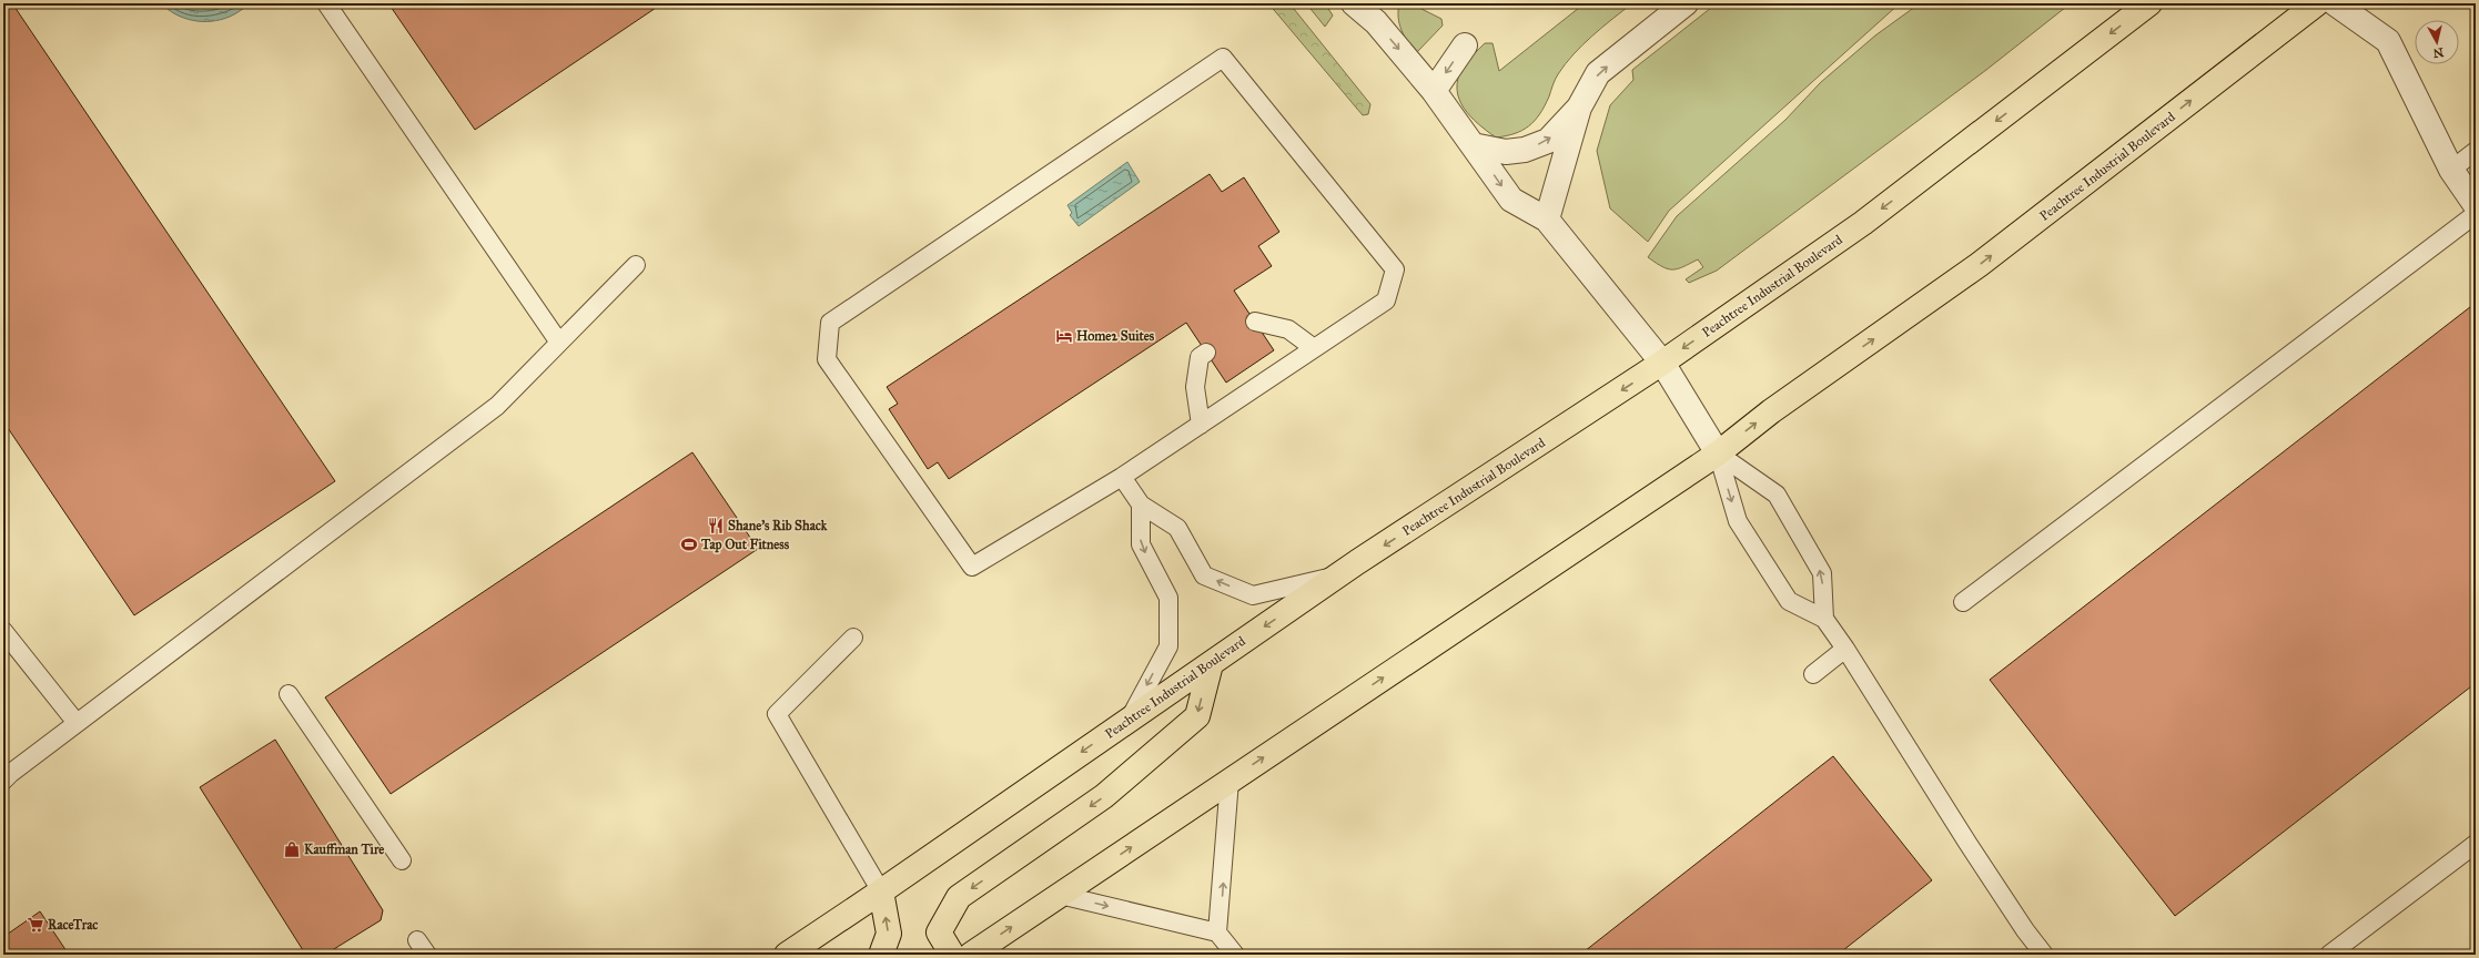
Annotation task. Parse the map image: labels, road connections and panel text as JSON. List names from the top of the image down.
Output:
{
  "streets": {
    "highway": ["Peachtree Industrial Boulevard"]
  },
  "places": {
    "hotel": ["Home2 Suites"],
    "restaurant": ["Shane's Rib Shack"],
    "sports": ["Tap Out Fitness"],
    "shop": ["Kauffman Tire"],
    "supermarket": ["RaceTrac"]
  },
  "north": "bottom"
}
